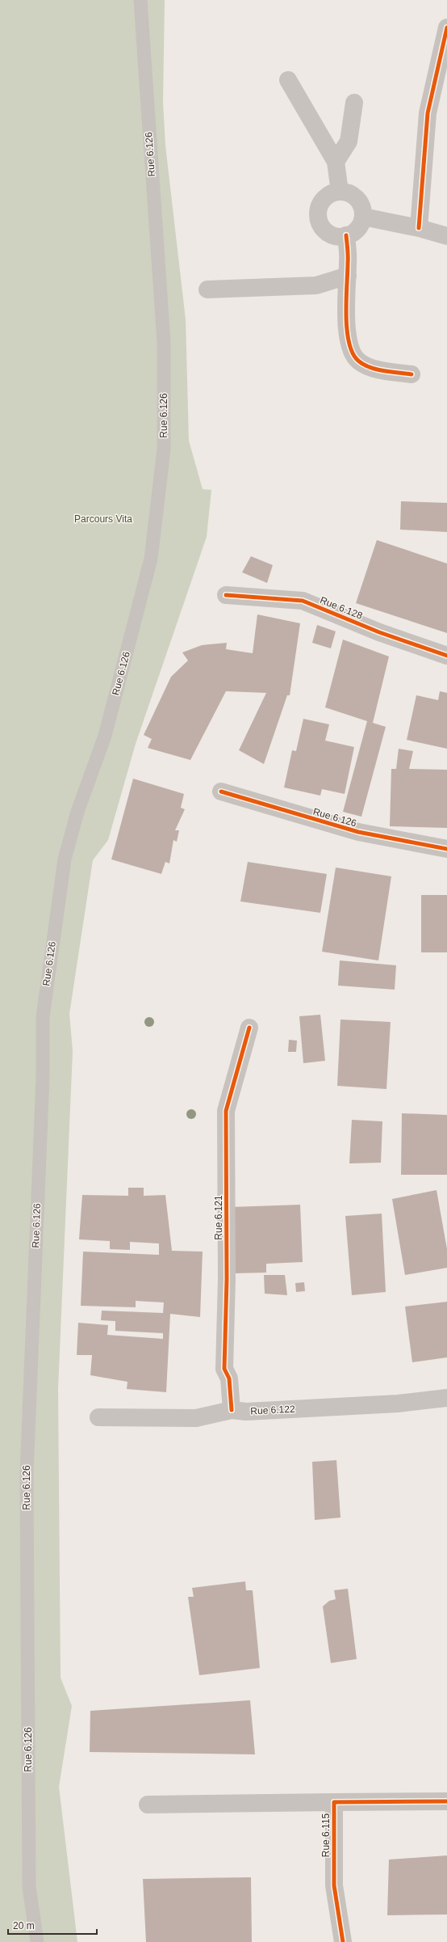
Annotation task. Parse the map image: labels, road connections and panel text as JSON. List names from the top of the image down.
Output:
{
  "streets": {
    "street": [
      "Rue 6.126",
      "Rue 6.128",
      "Rue 6.121",
      "Rue 6.122",
      "Rue 6.115"
    ]
  },
  "crossings": [
    ["Rue 6.121", "Rue 6.122"]
  ],
  "parks": ["Parcours Vita"],
  "scale_bar": "20 m"
}
